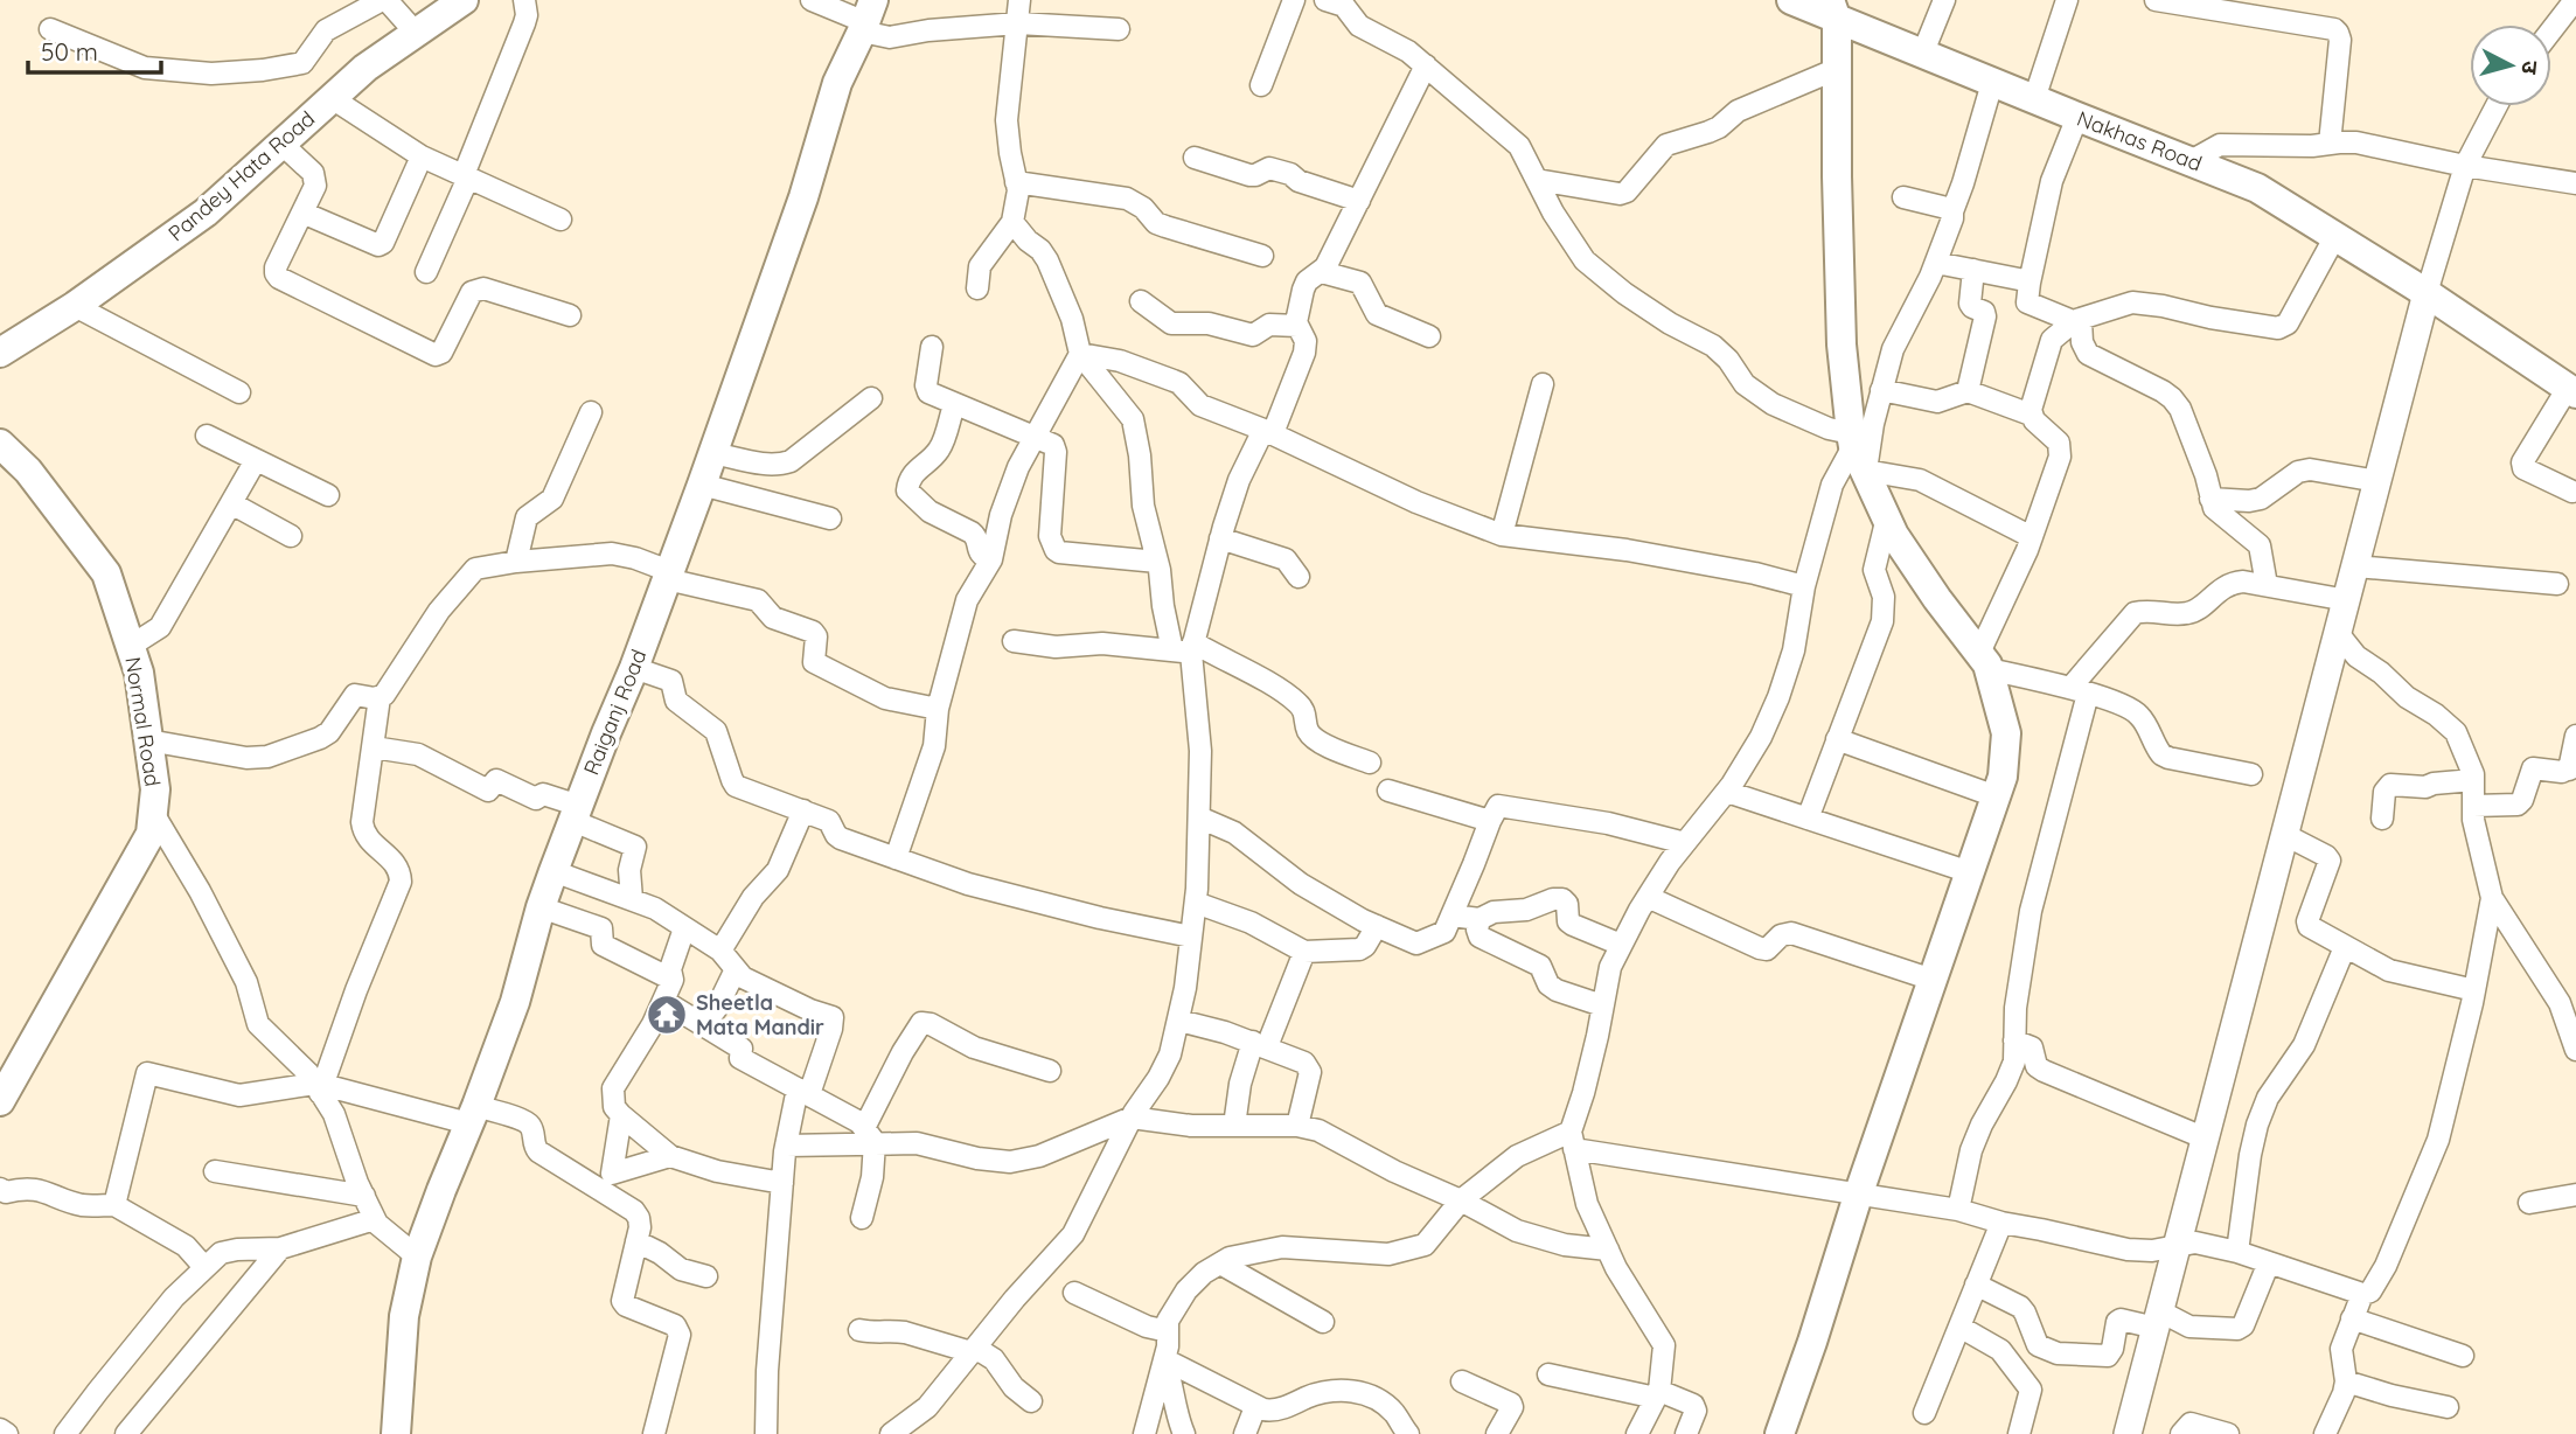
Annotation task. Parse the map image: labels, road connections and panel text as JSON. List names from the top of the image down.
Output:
{
  "streets": {
    "main road": [
      "Nakhas Road",
      "Pandey Hata Road",
      "Raiganj Road",
      "Normal Road"
    ]
  },
  "places": {
    "temple": ["Sheetla Mata Mandir"]
  },
  "scale_bar": "50 m",
  "north": "right"
}
